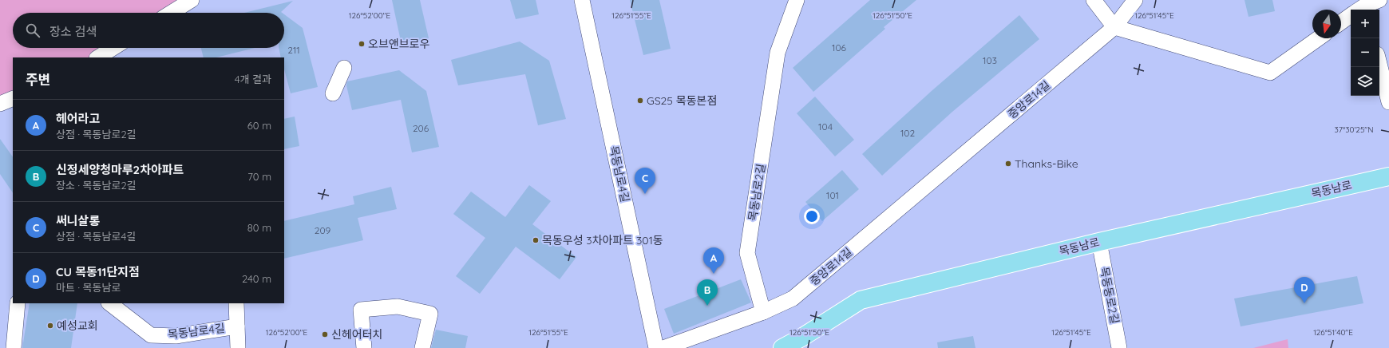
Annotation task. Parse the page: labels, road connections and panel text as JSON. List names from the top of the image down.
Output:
{
  "streets": {
    "main road": ["목동남로"],
    "street": [
      "중앙로14길",
      "목동남로4길",
      "목동남로2길",
      "목동동로2길"
    ]
  },
  "crossings": [
    ["중앙로14길", "목동남로2길"],
    ["목동남로", "목동동로2길"]
  ],
  "places": [
    "오브앤브로우",
    "GS25 목동본점",
    "Thanks-Bike",
    "목동우성 3차아파트 301동",
    "예성교회",
    "신헤어터치"
  ],
  "house_numbers": [
    "106",
    "211",
    "103",
    "104",
    "206",
    "102",
    "101",
    "209"
  ],
  "north": "bottom",
  "page": {
    "map_buttons": ["+", "−"],
    "search": "장소 검색",
    "heading": ["주변", "4개 결과"],
    "list": [
      {
        "mark": "A",
        "name": "헤어라고",
        "note": "상점 · 목동남로2길",
        "value": "60 m"
      },
      {
        "mark": "B",
        "name": "신정세양청마루2차아파트",
        "note": "장소 · 목동남로2길",
        "value": "70 m"
      },
      {
        "mark": "C",
        "name": "써니살롱",
        "note": "상점 · 목동남로4길",
        "value": "80 m"
      },
      {
        "mark": "D",
        "name": "CU 목동11단지점",
        "note": "마트 · 목동남로",
        "value": "240 m"
      }
    ],
    "pins": [
      "C",
      "A",
      "D",
      "B"
    ]
  },
  "coordinates": [
    "126°52'00\"E",
    "126°51'55\"E",
    "126°51'50\"E",
    "126°51'45\"E",
    "37°30'25\"N",
    "126°51'40\"E"
  ]
}
